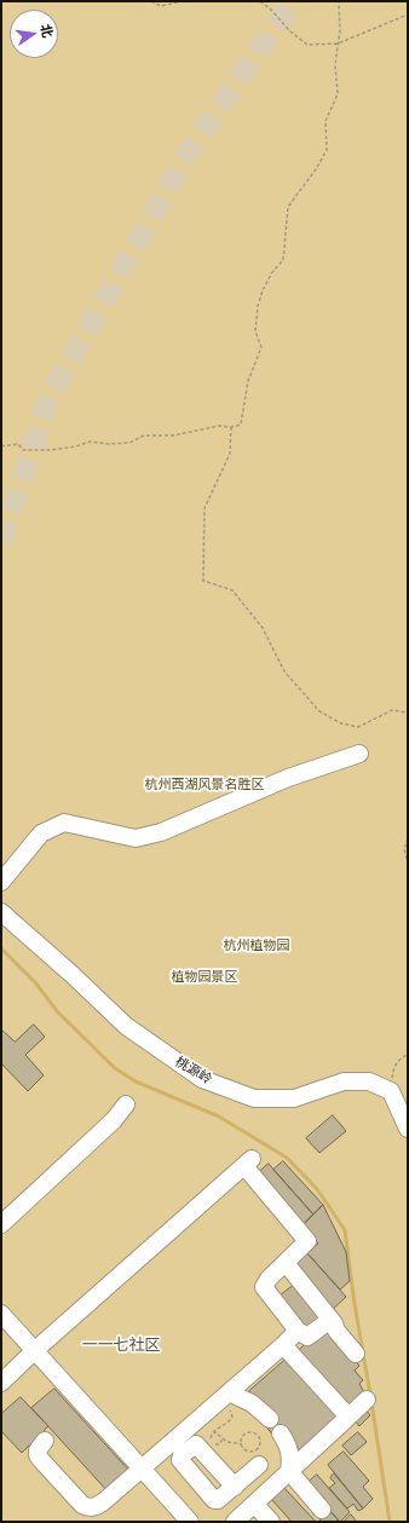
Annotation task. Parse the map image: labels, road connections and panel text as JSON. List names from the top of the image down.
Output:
{
  "streets": {
    "street": ["桃源岭"]
  },
  "districts": ["一一七社区"],
  "parks": ["杭州西湖风景名胜区", "杭州植物园", "植物园景区"],
  "north": "right"
}
